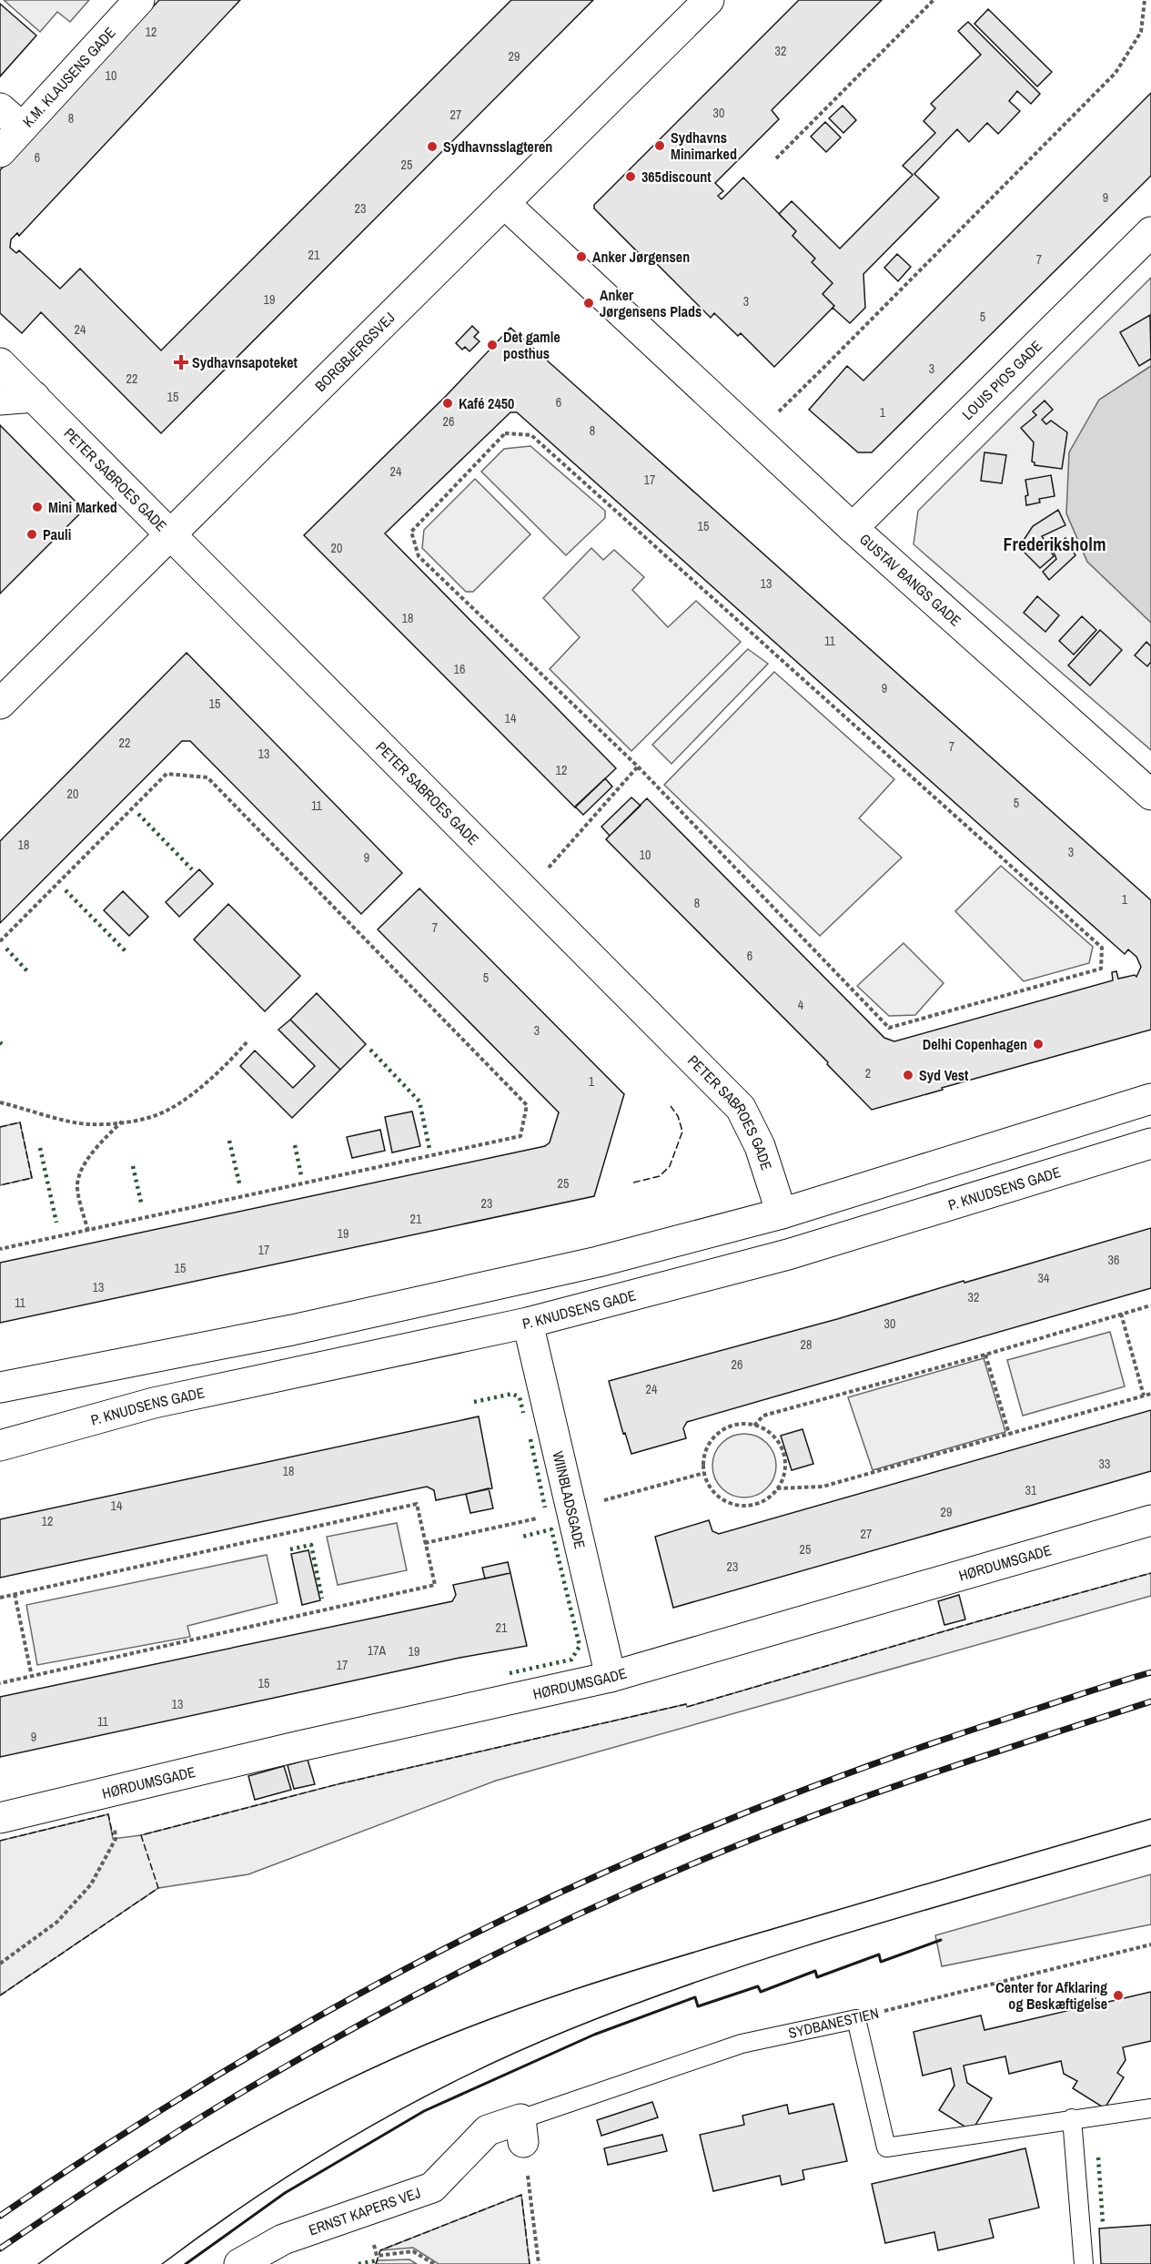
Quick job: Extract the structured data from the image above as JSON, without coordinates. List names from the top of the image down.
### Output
{
  "streets": {
    "street": [
      "K.M. KLAUSENS GADE",
      "BORGBJERGSVEJ",
      "LOUIS PIOS GADE",
      "PETER SABROES GADE",
      "GUSTAV BANGS GADE",
      "P. KNUDSENS GADE",
      "WIINBLADSGADE",
      "HØRDUMSGADE",
      "ERNST KAPERS VEJ"
    ],
    "lane": ["SYDBANESTIEN"]
  },
  "crossings": [
    ["BORGBJERGSVEJ", "PETER SABROES GADE"],
    ["BORGBJERGSVEJ", "GUSTAV BANGS GADE"],
    ["LOUIS PIOS GADE", "GUSTAV BANGS GADE"],
    ["P. KNUDSENS GADE", "WIINBLADSGADE"],
    ["WIINBLADSGADE", "HØRDUMSGADE"],
    ["SYDBANESTIEN", "ERNST KAPERS VEJ"]
  ],
  "districts": ["Frederiksholm"],
  "places": {
    "other": [
      "Sydhavns Minimarked",
      "Sydhavnsslagteren",
      "365discount",
      "Anker Jørgensen",
      "Anker Jørgensens Plads",
      "Det gamle posthus",
      "Kafé 2450",
      "Mini Marked",
      "Pauli",
      "Delhi Copenhagen",
      "Syd Vest",
      "Center for Afklaring og Beskæftigelse"
    ],
    "health": ["Sydhavnsapoteket"]
  },
  "house_numbers": [
    "12",
    "32",
    "29",
    "10",
    "30",
    "27",
    "8",
    "6",
    "25",
    "9",
    "23",
    "21",
    "7",
    "19",
    "3",
    "5",
    "24",
    "3",
    "22",
    "15",
    "6",
    "1",
    "26",
    "8",
    "24",
    "17",
    "15",
    "20",
    "13",
    "18",
    "11",
    "16",
    "9",
    "15",
    "14",
    "22",
    "7",
    "13",
    "12",
    "20",
    "5",
    "11",
    "18",
    "3",
    "10",
    "9",
    "1",
    "8",
    "7",
    "6",
    "5",
    "4",
    "3",
    "2",
    "1",
    "25",
    "23",
    "21",
    "19",
    "17",
    "36",
    "15",
    "34",
    "13",
    "32",
    "11",
    "30",
    "28",
    "26",
    "24",
    "33",
    "18",
    "31",
    "14",
    "29",
    "12",
    "27",
    "25",
    "23",
    "21",
    "17A",
    "19",
    "17",
    "15",
    "13",
    "11",
    "9"
  ]
}
